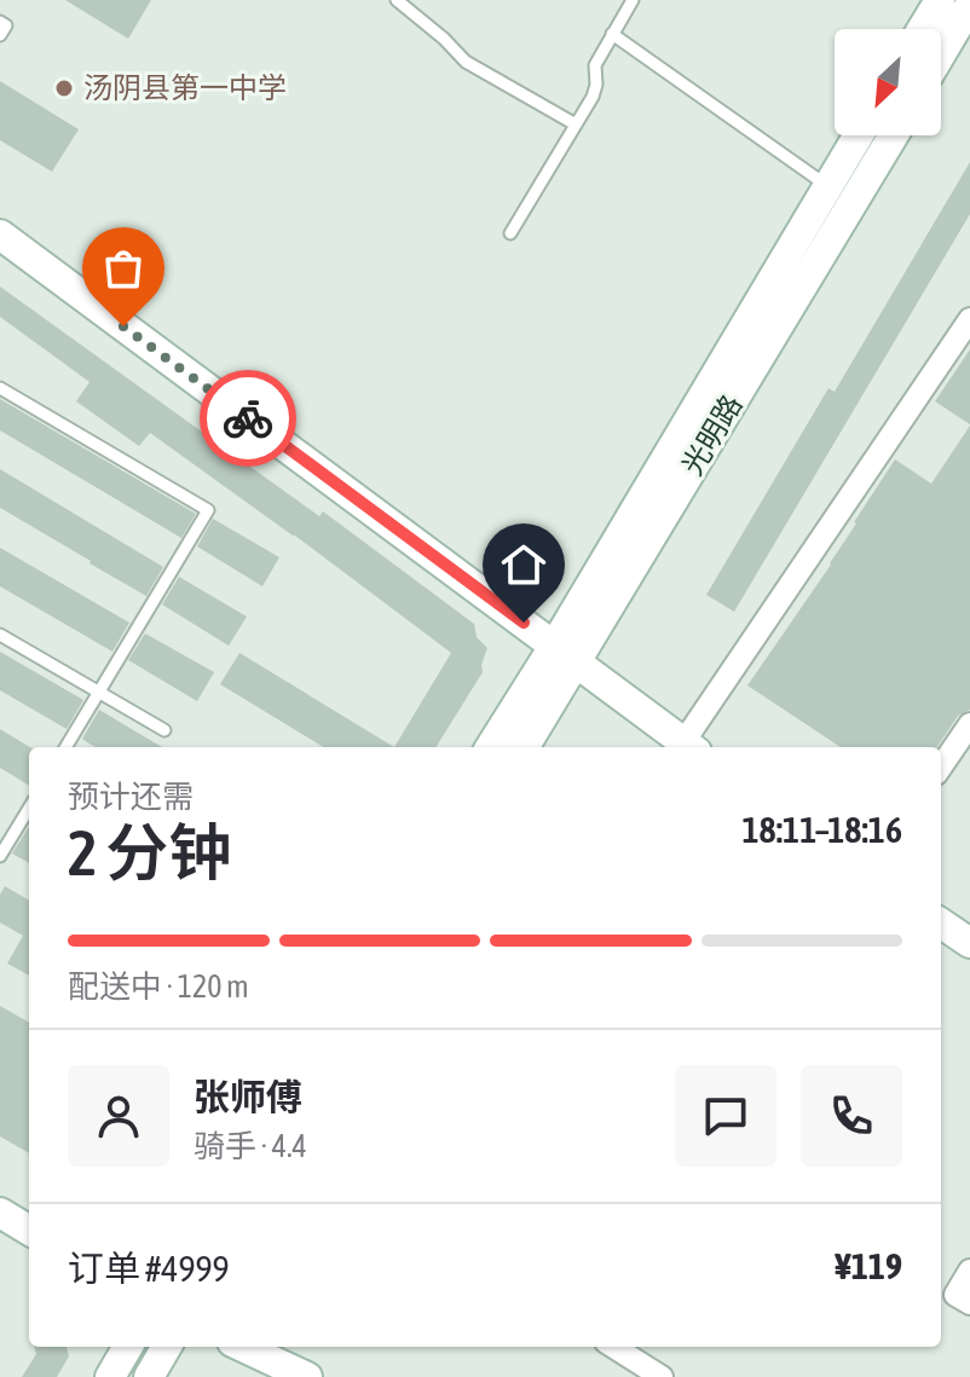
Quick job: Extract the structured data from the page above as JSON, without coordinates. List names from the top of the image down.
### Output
{
  "streets": {
    "main road": ["光明路"]
  },
  "places": ["汤阴县第一中学"],
  "north": "bottom left",
  "page": {
    "heading": ["2 分钟", "预计还需", "18:11–18:16"],
    "panel": [
      "张师傅",
      "骑手 · 4.4",
      "订单 #4999",
      "¥119"
    ],
    "bar": "配送中 · 120 m"
  }
}
